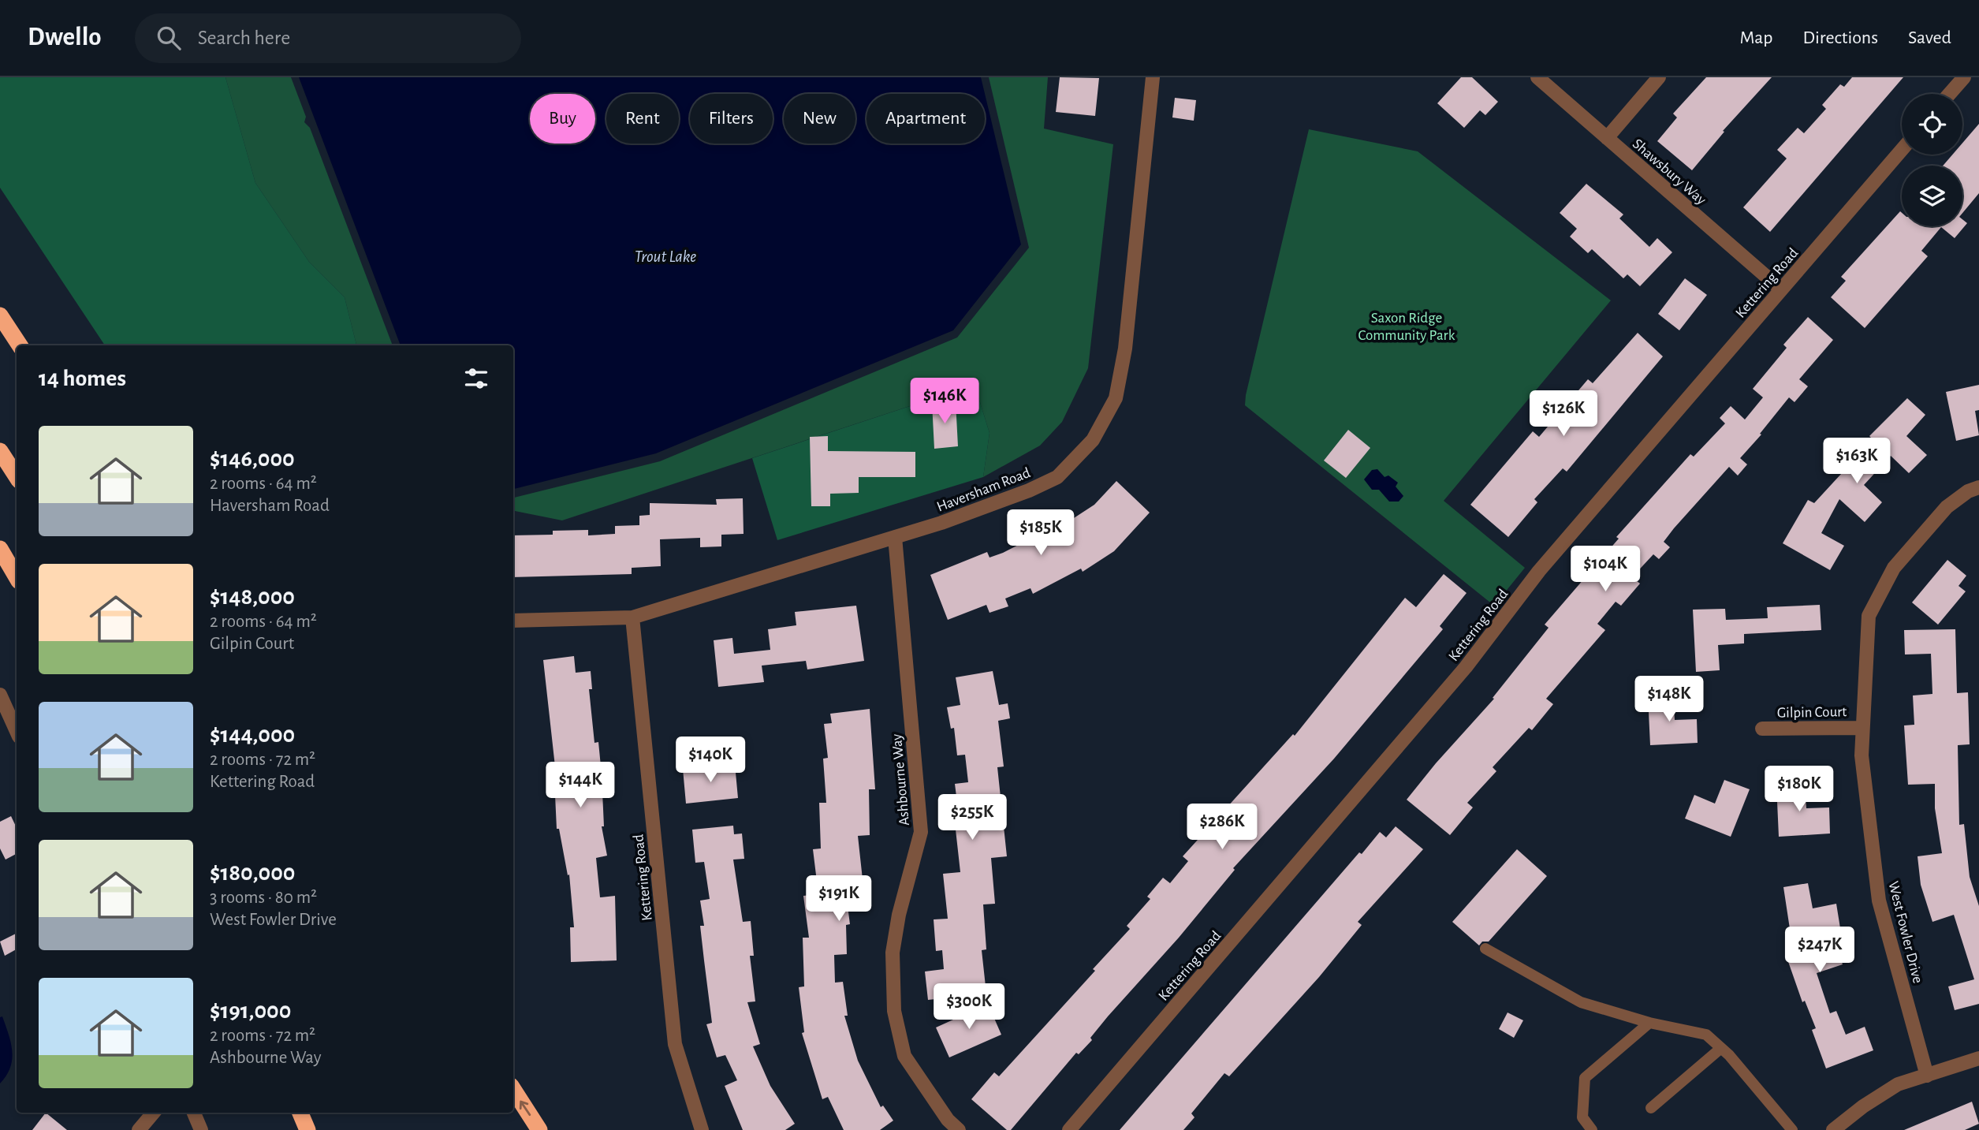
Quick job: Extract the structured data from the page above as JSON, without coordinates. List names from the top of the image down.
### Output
{
  "streets": {
    "street": [
      "Shawsbury Way",
      "Kettering Road",
      "Haversham Road",
      "Gilpin Court",
      "Ashbourne Way",
      "West Fowler Drive"
    ]
  },
  "crossings": [
    ["Shawsbury Way", "Kettering Road"],
    ["Kettering Road", "Haversham Road"],
    ["Haversham Road", "Ashbourne Way"],
    ["Gilpin Court", "West Fowler Drive"]
  ],
  "water": ["Trout Lake"],
  "parks": ["Saxon Ridge Community Park"],
  "page": {
    "header": "Dwello",
    "search": "Search here",
    "nav": ["Map", "Directions", "Saved"],
    "chip": [
      "Buy",
      "Rent",
      "Filters",
      "New",
      "Apartment"
    ],
    "heading": "14 homes",
    "price": [
      "$146K",
      "$126K",
      "$163K",
      "$185K",
      "$104K",
      "$148K",
      "$140K",
      "$144K",
      "$180K",
      "$255K",
      "$286K",
      "$191K",
      "$247K",
      "$300K"
    ],
    "list": [
      {
        "name": "$146,000",
        "note": "2 rooms · 64 m² · Haversham Road"
      },
      {
        "name": "$148,000",
        "note": "2 rooms · 64 m² · Gilpin Court"
      },
      {
        "name": "$144,000",
        "note": "2 rooms · 72 m² · Kettering Road"
      },
      {
        "name": "$180,000",
        "note": "3 rooms · 80 m² · West Fowler Drive"
      },
      {
        "name": "$191,000",
        "note": "2 rooms · 72 m² · Ashbourne Way"
      }
    ]
  }
}
